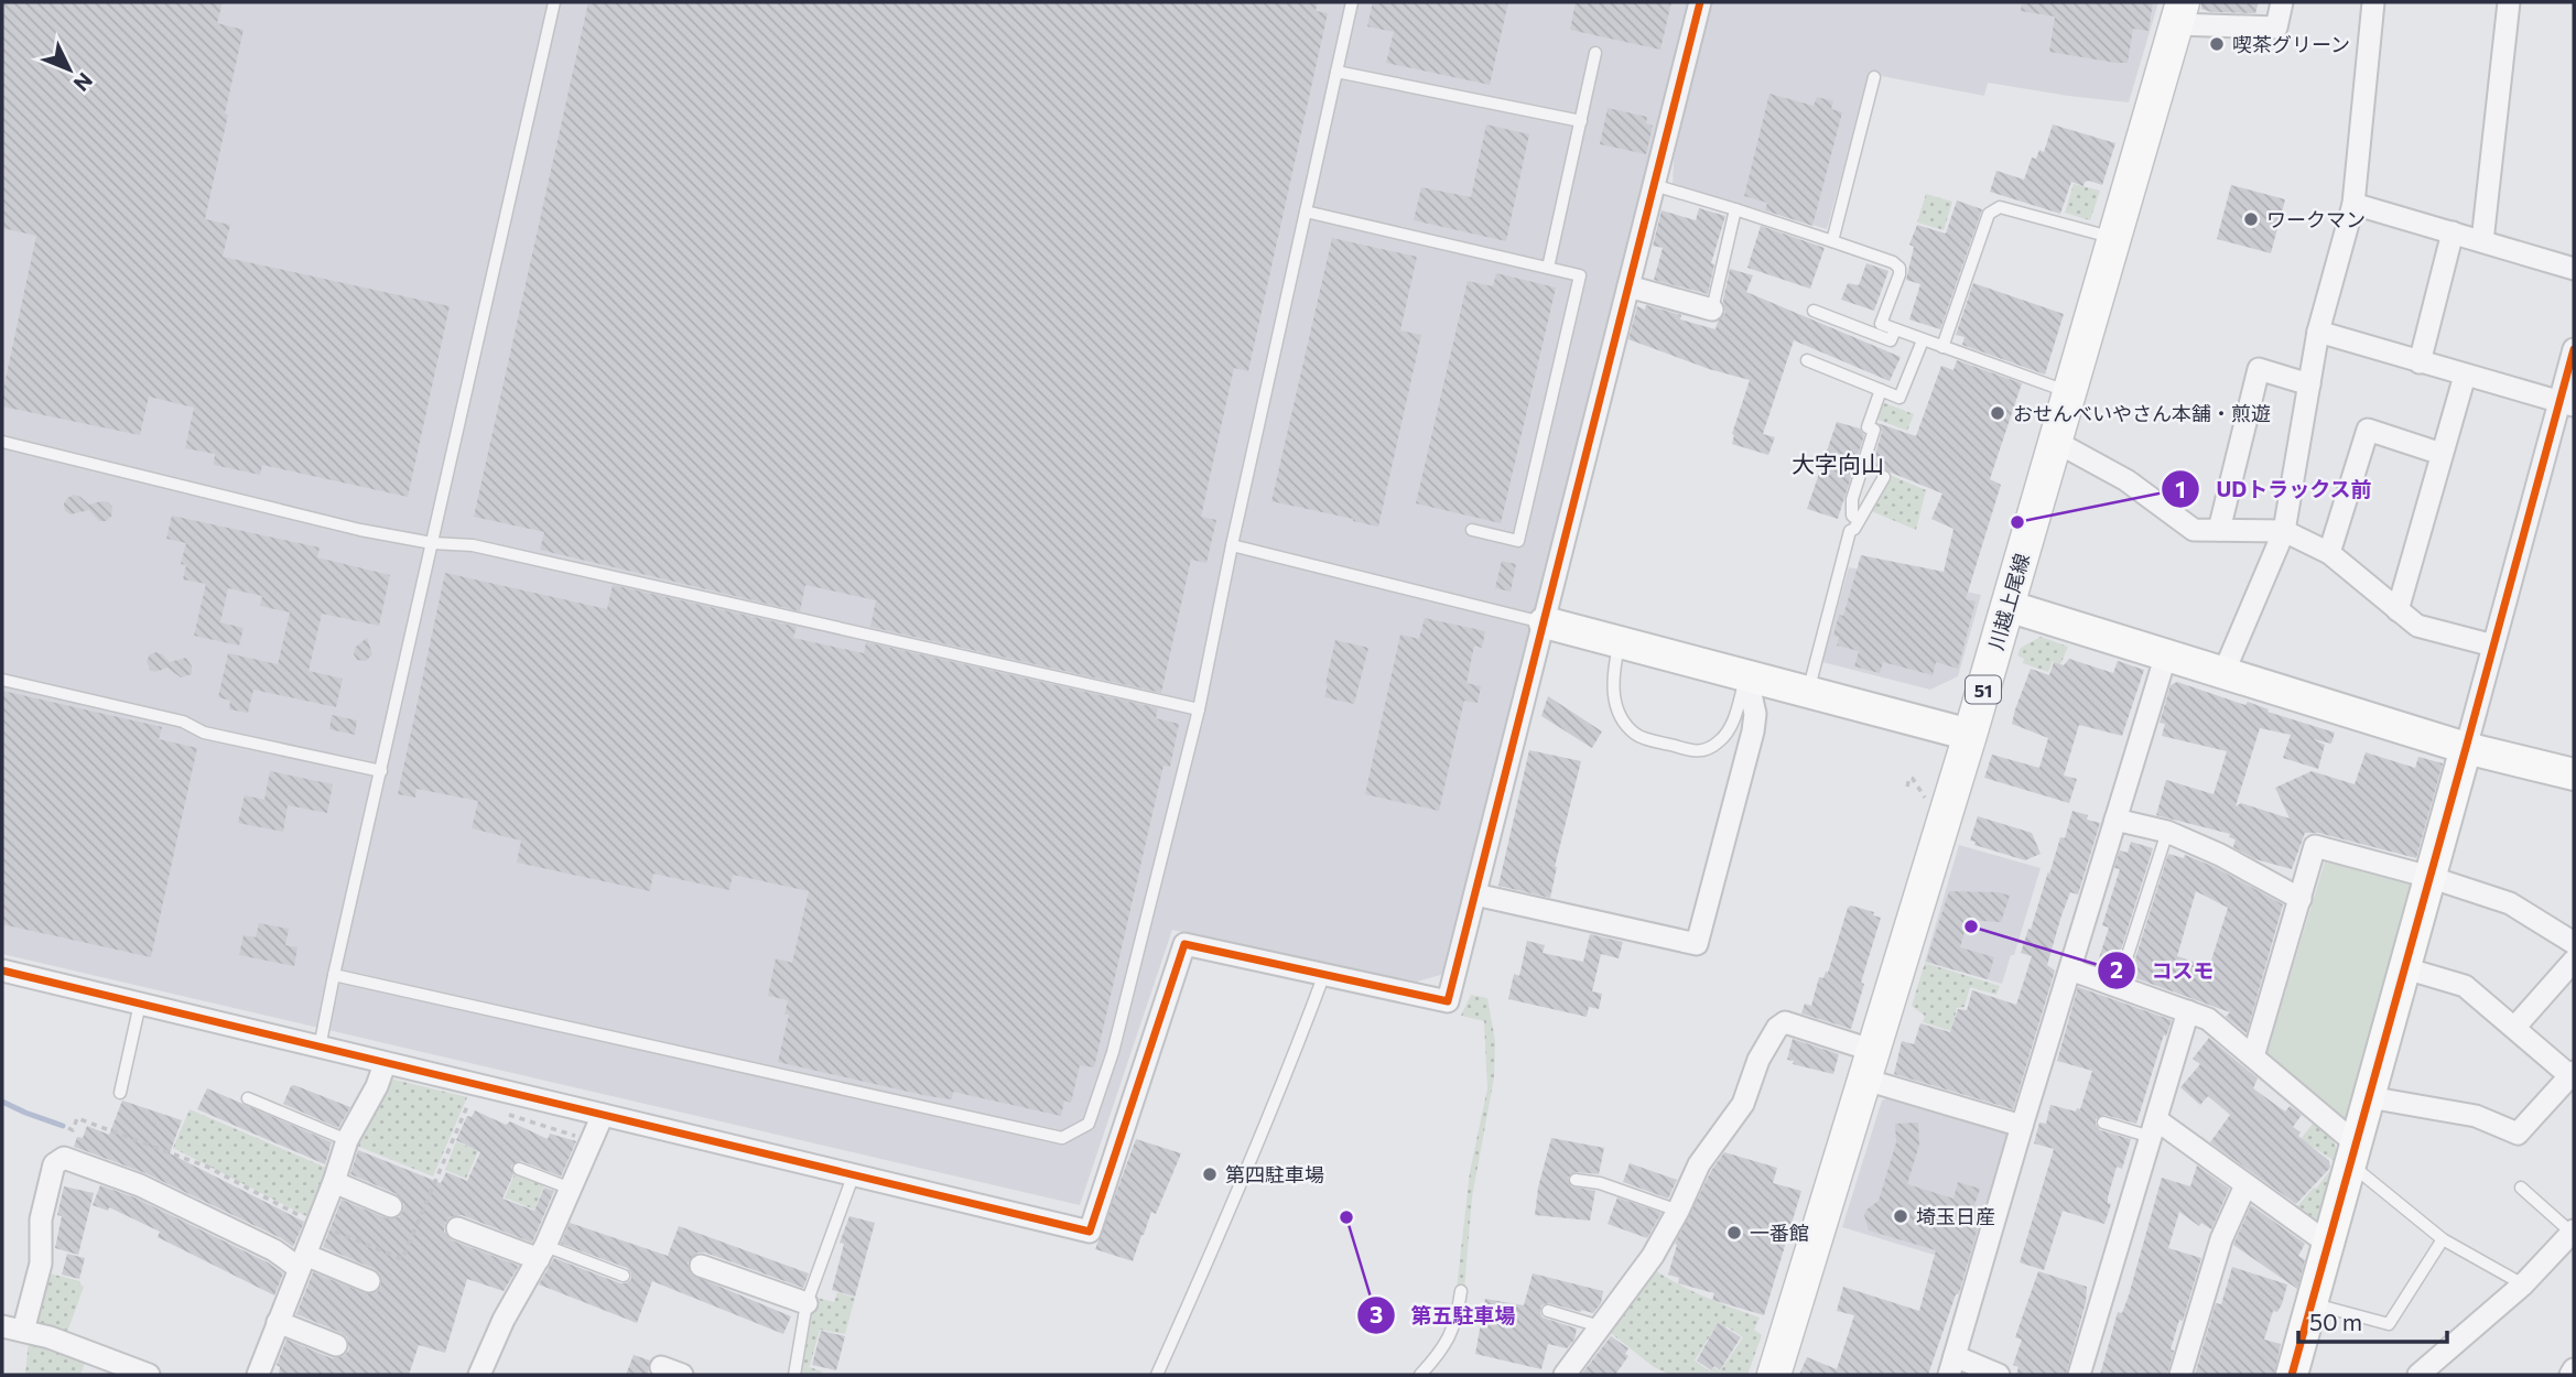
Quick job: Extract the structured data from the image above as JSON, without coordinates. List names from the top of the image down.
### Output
{
  "streets": {
    "main road": ["川越上尾線", "51"]
  },
  "districts": ["大字向山"],
  "places": [
    "喫茶グリーン",
    "ワークマン",
    "おせんべいやさん本舗・煎遊",
    "UDトラックス前",
    "コスモ",
    "第四駐車場",
    "埼玉日産",
    "第五駐車場",
    "一番館"
  ],
  "scale_bar": "50 m",
  "north": "bottom right"
}
